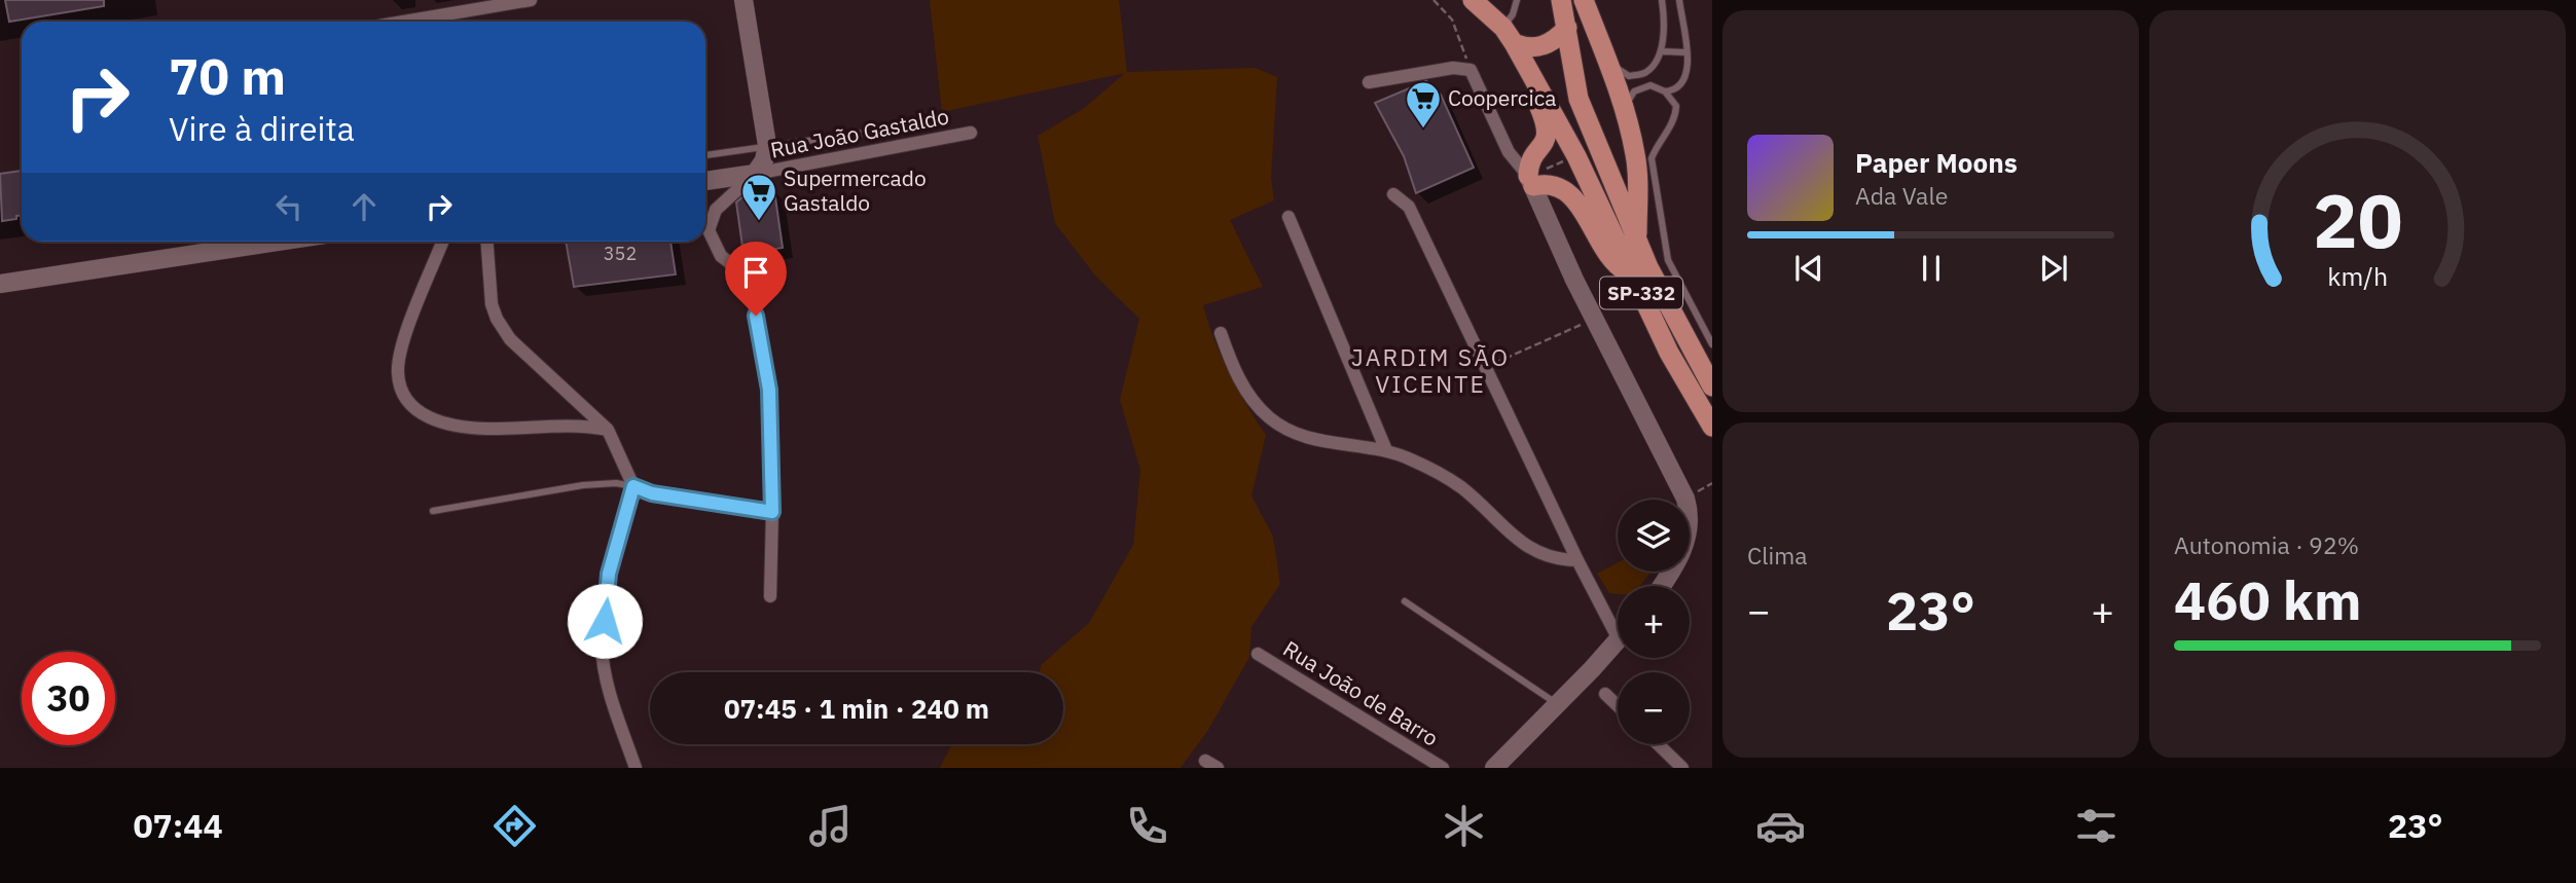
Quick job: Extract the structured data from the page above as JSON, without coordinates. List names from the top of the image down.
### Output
{
  "streets": {
    "main road": ["SP-332"],
    "street": ["Rua João Gastaldo", "Rua João de Barro"]
  },
  "districts": ["JARDIM SÃO VICENTE"],
  "places": {
    "supermarket": ["Coopercica", "Supermercado Gastaldo"]
  },
  "house_numbers": ["352"],
  "page": {
    "turn": ["70 m", "Vire à direita"],
    "song": ["Paper Moons", "Ada Vale"],
    "tile": [
      "Clima",
      ["Autonomia · 92%", "460 km"]
    ],
    "map_buttons": ["+", "−"],
    "heat": ["−", "23°", "+"],
    "limit": "30",
    "trip": "07:45 · 1 min · 240 m",
    "tabs": ["07:44", "23°"],
    "gauge": ["20", "km/h"]
  }
}
